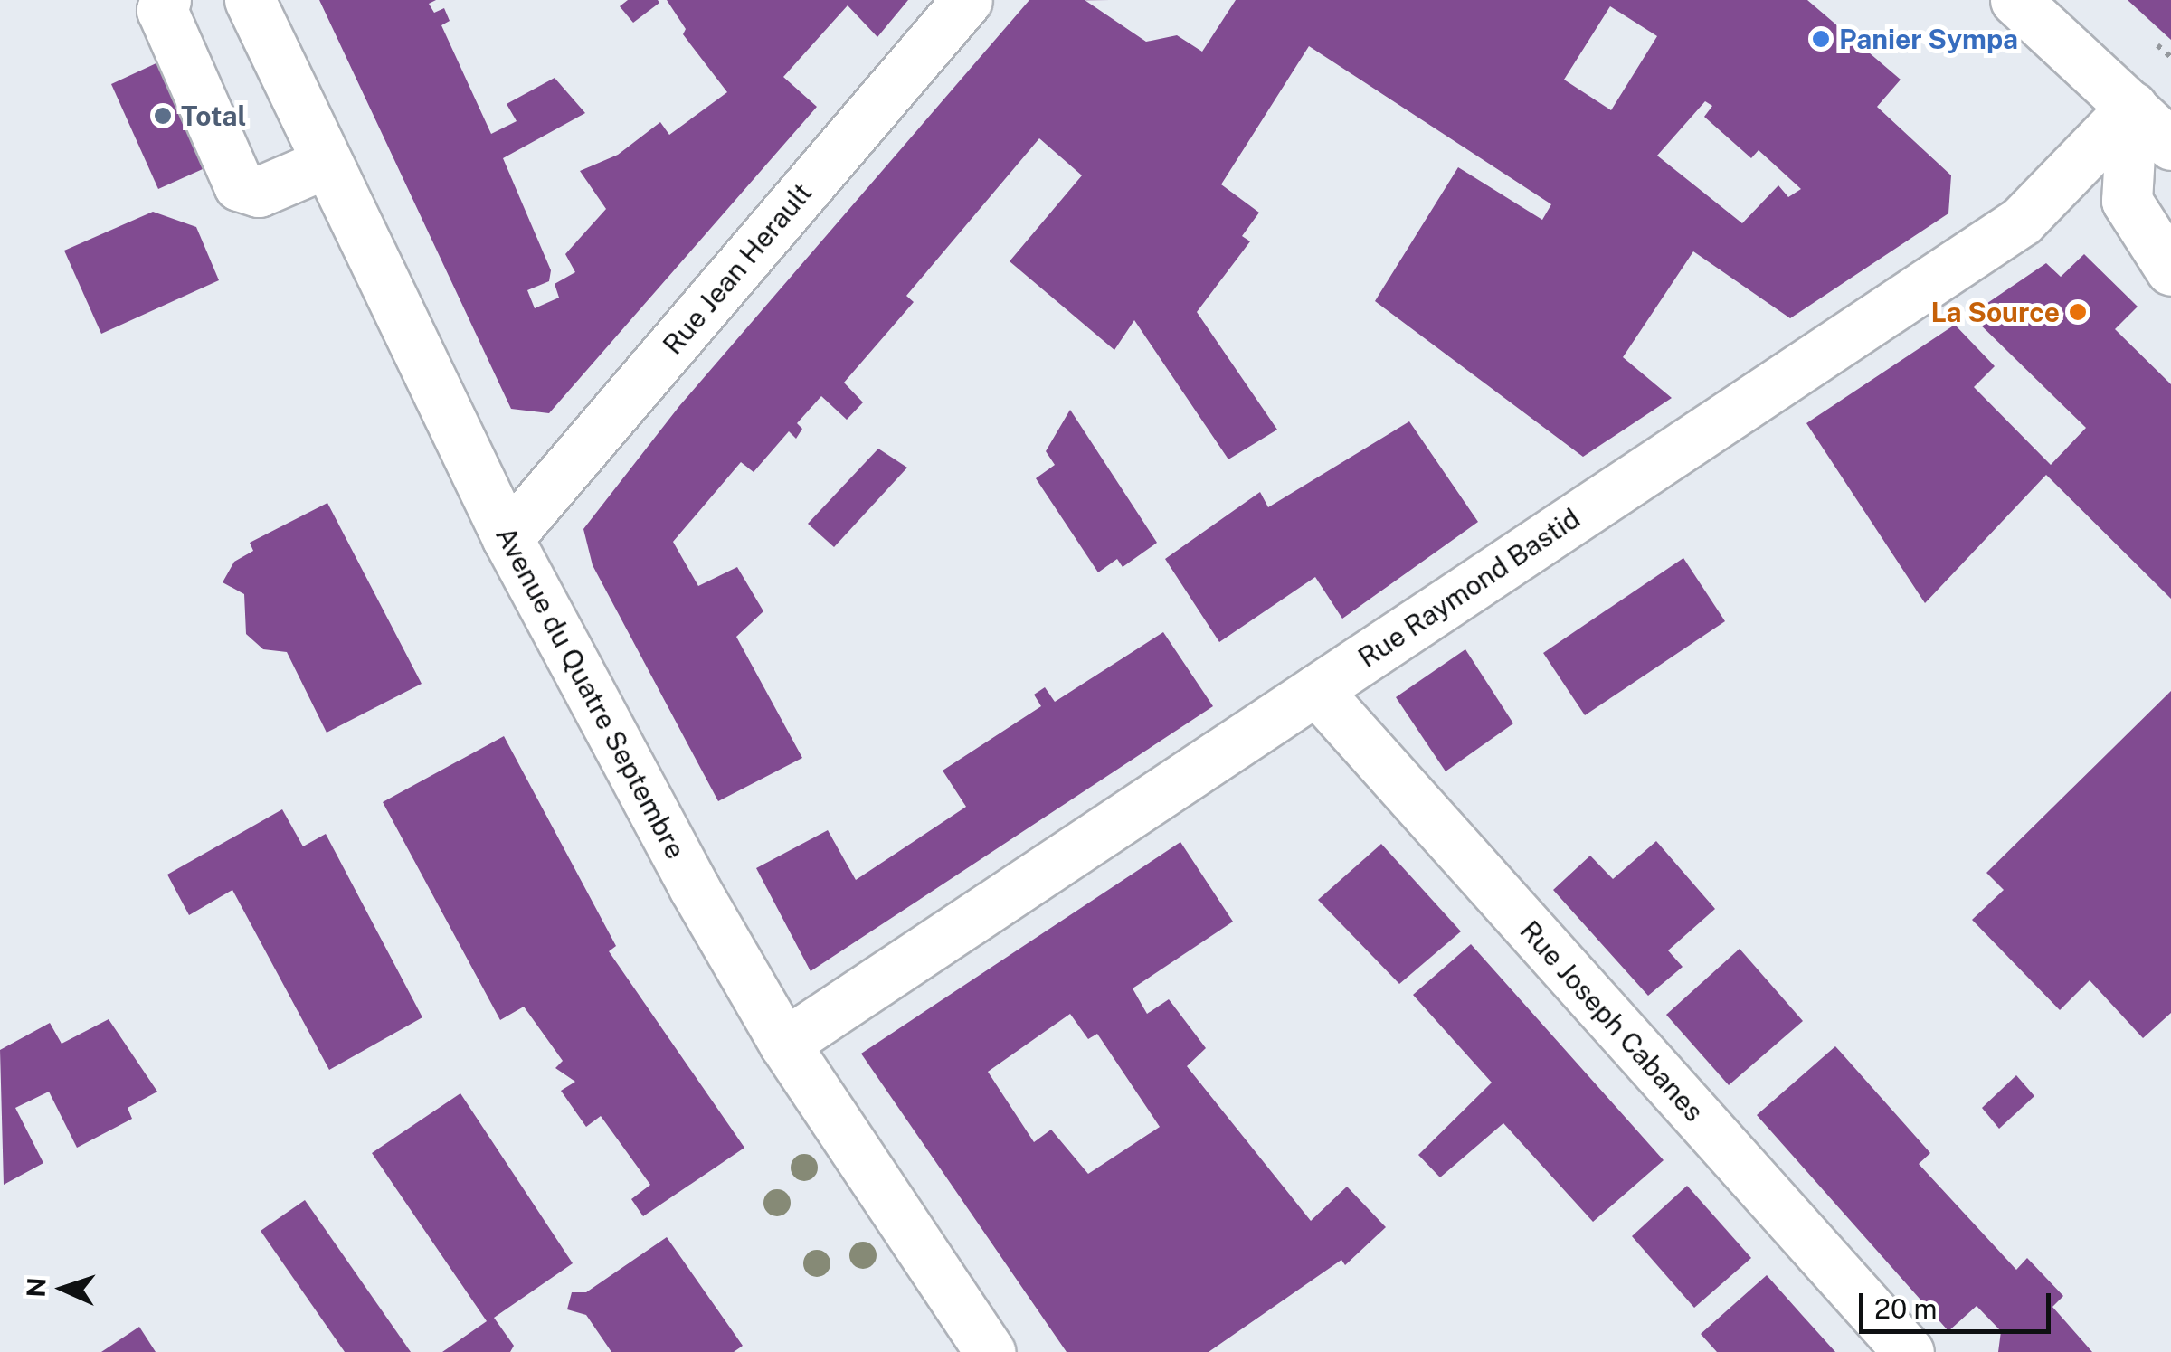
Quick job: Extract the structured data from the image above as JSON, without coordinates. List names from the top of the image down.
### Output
{
  "streets": {
    "street": [
      "Rue Jean Herault",
      "Rue Raymond Bastid",
      "Avenue du Quatre Septembre",
      "Rue Joseph Cabanes"
    ]
  },
  "crossings": [
    ["Rue Jean Herault", "Avenue du Quatre Septembre"],
    ["Rue Raymond Bastid", "Avenue du Quatre Septembre"],
    ["Rue Raymond Bastid", "Rue Joseph Cabanes"]
  ],
  "places": ["Panier Sympa", "Total", "La Source"],
  "scale_bar": "20 m",
  "north": "left"
}
